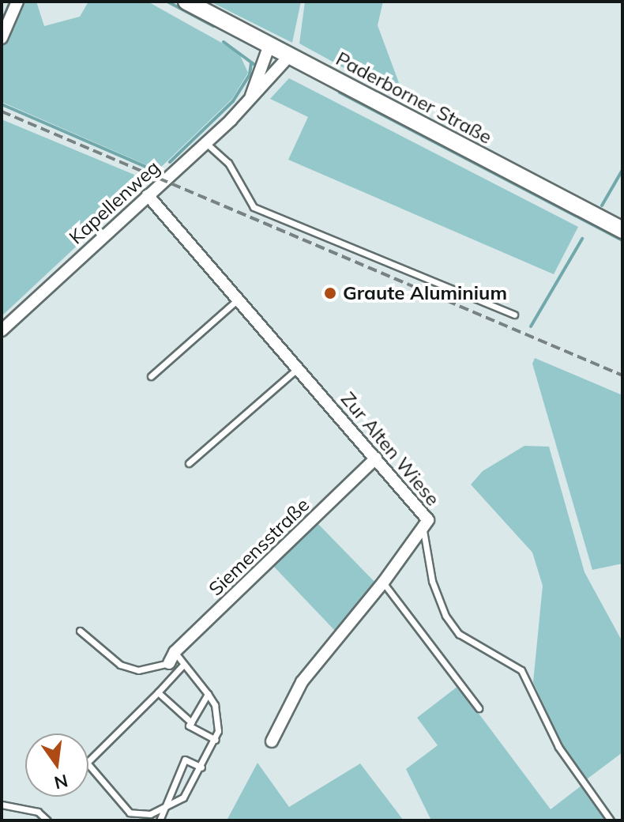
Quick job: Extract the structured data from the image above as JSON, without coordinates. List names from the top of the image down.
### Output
{
  "streets": {
    "main road": ["Paderborner Straße"],
    "street": ["Kapellenweg", "Zur Alten Wiese", "Siemensstraße"]
  },
  "crossings": [
    ["Paderborner Straße", "Kapellenweg"],
    ["Kapellenweg", "Zur Alten Wiese"],
    ["Zur Alten Wiese", "Siemensstraße"]
  ],
  "places": ["Graute Aluminium"],
  "north": "bottom"
}
